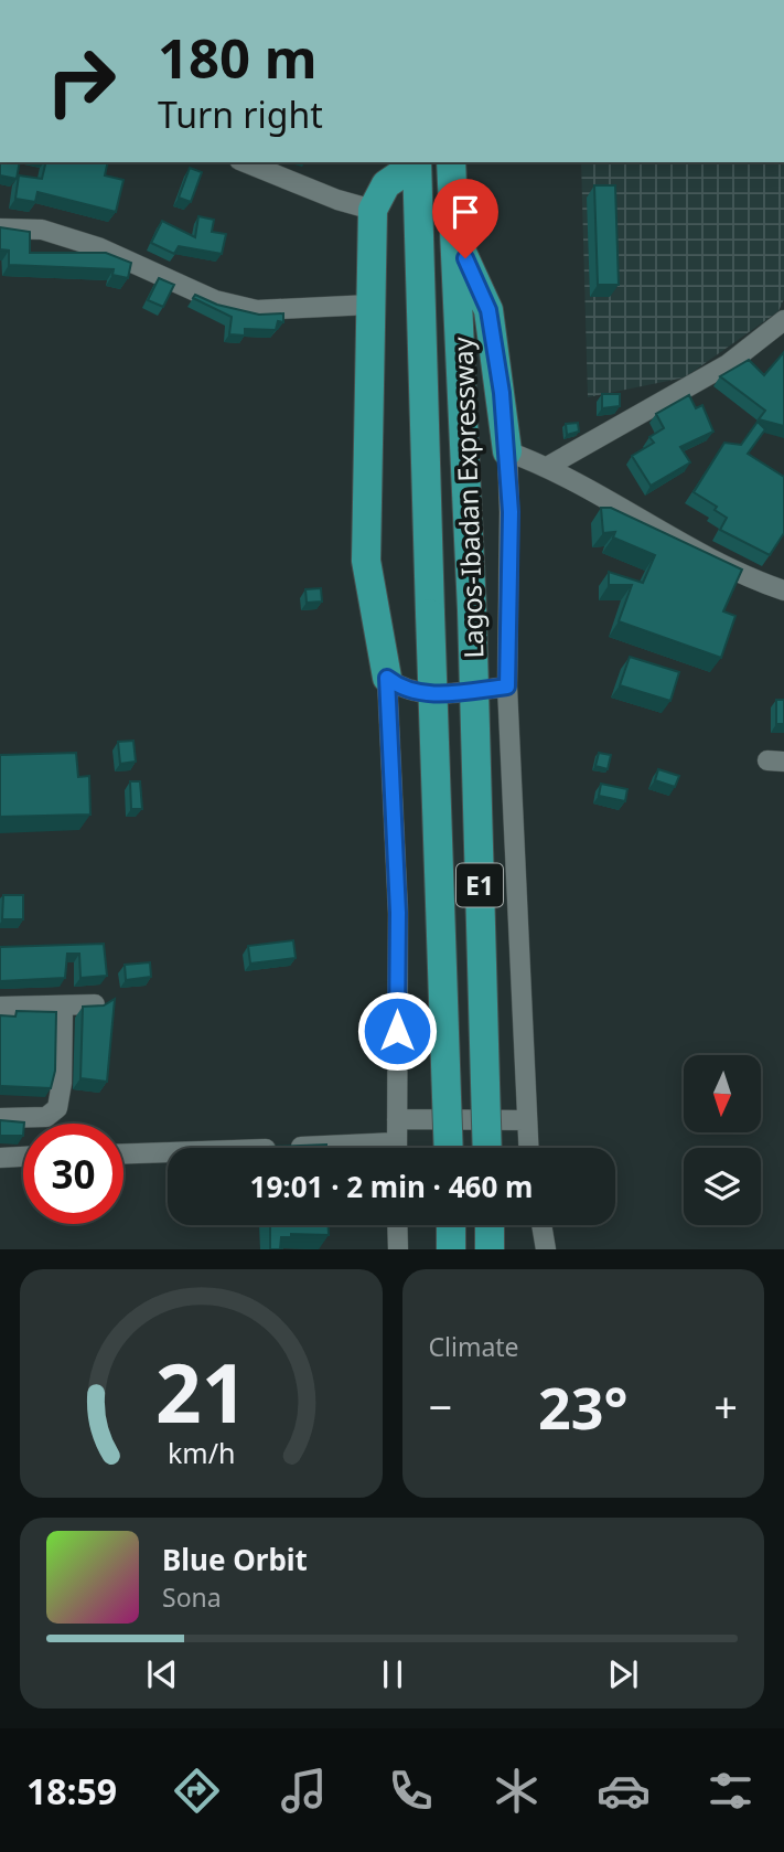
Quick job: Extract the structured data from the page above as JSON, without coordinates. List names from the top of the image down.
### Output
{
  "streets": {
    "highway": ["Lagos-Ibadan Expressway", "E1"]
  },
  "north": "bottom",
  "page": {
    "turn": ["180 m", "Turn right"],
    "limit": "30",
    "trip": "19:01 · 2 min · 460 m",
    "tile": "Climate",
    "heat": ["−", "23°", "+"],
    "song": ["Blue Orbit", "Sona"],
    "tabs": "18:59",
    "gauge": ["21", "km/h"]
  }
}
